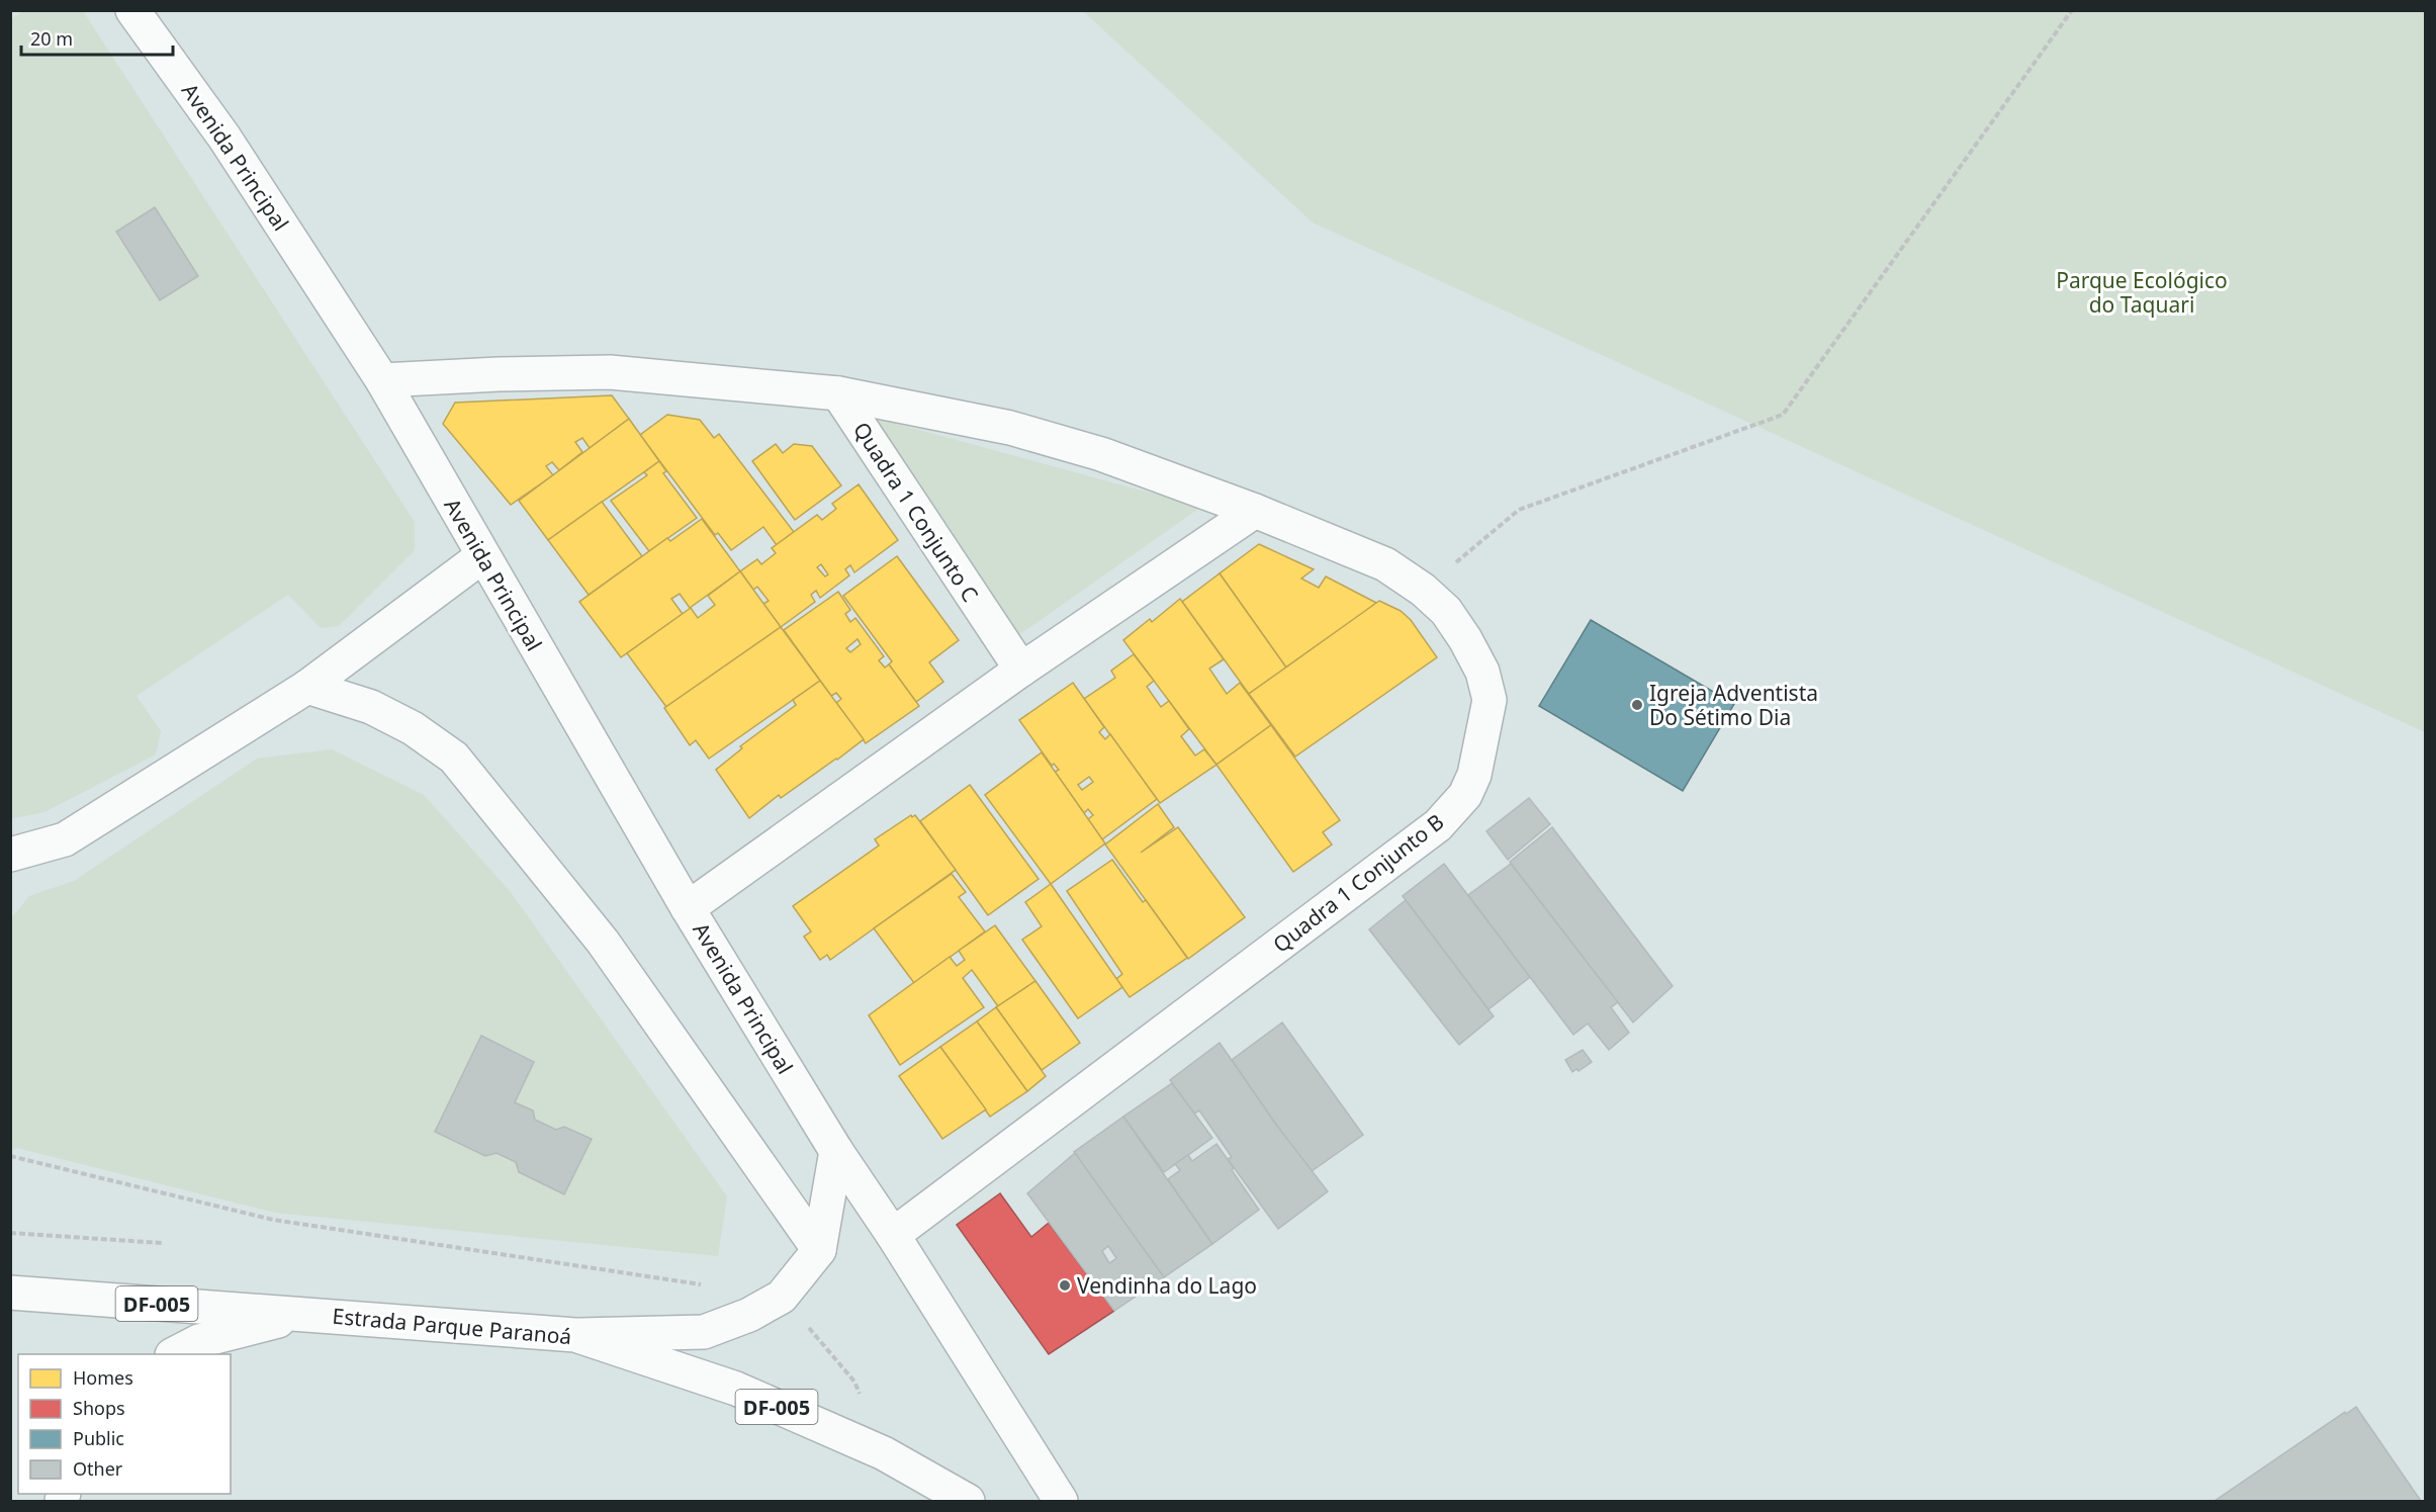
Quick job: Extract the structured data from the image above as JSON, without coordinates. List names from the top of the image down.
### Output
{
  "streets": {
    "street": [
      "Avenida Principal",
      "Quadra 1 Conjunto C",
      "Quadra 1 Conjunto B",
      "DF-005",
      "Estrada Parque Paranoá"
    ]
  },
  "crossings": [
    ["Avenida Principal", "Quadra 1 Conjunto B"],
    ["Quadra 1 Conjunto C", "Quadra 1 Conjunto B"]
  ],
  "parks": ["Parque Ecológico do Taquari"],
  "places": ["Igreja Adventista Do Sétimo Dia", "Vendinha do Lago"],
  "legend": [
    "Homes",
    "Shops",
    "Public",
    "Other"
  ],
  "scale_bar": "20 m"
}
